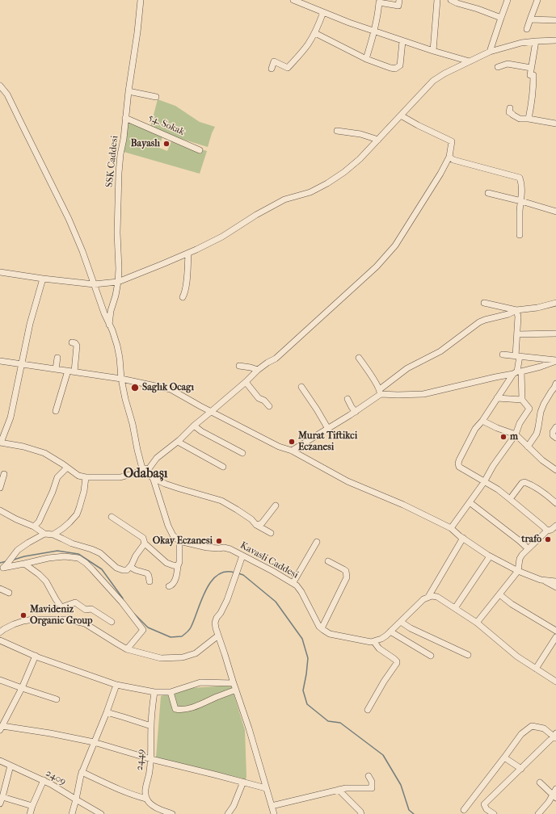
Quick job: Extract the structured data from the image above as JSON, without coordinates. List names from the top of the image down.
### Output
{
  "streets": {
    "street": [
      "54. Sokak",
      "SSK Caddesi",
      "Kavasli Caddesi",
      "2449",
      "2409"
    ]
  },
  "crossings": [
    ["54. Sokak", "SSK Caddesi"]
  ],
  "districts": ["Odabaşı"],
  "places": [
    "Bayaslı",
    "Saglık Ocagı",
    "m",
    "Murat Tiftikci Eczanesi",
    "trafo",
    "Okay Eczanesi",
    "Mavideniz Organic Group"
  ]
}
